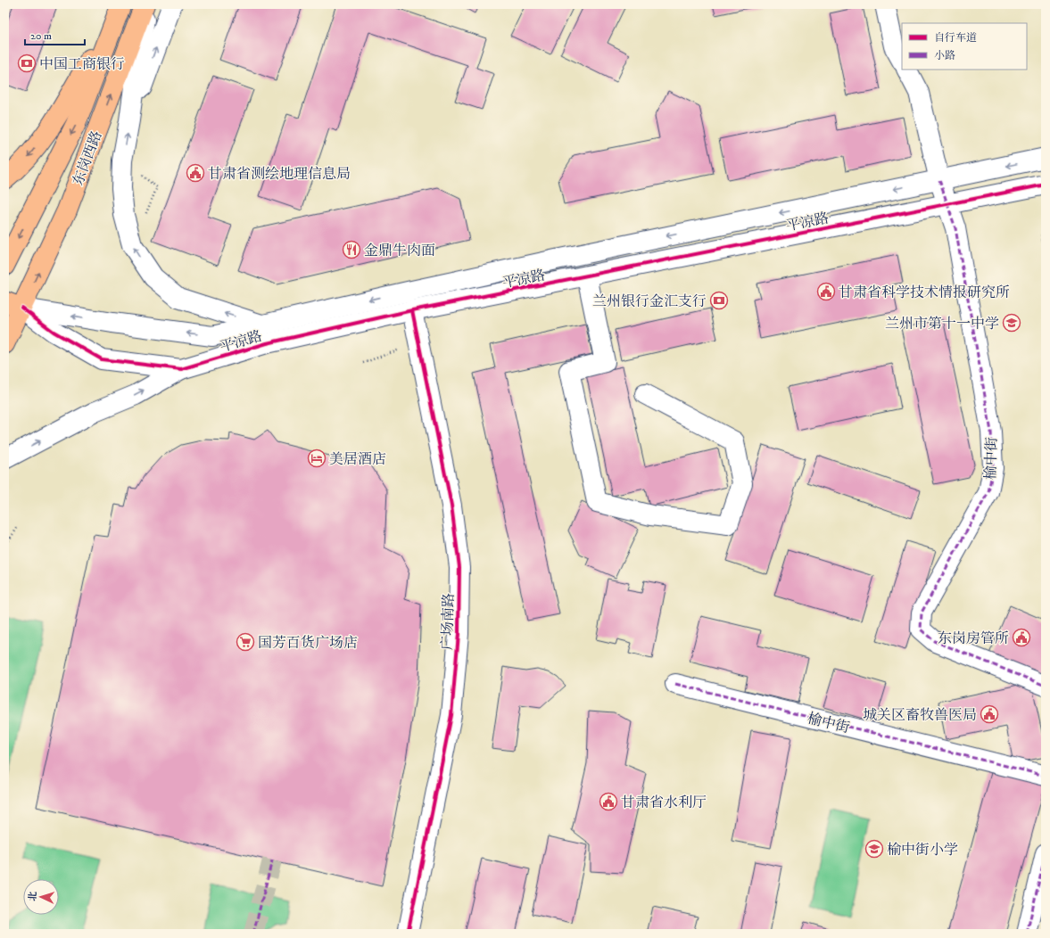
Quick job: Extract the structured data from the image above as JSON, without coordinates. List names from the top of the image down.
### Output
{
  "streets": {
    "main road": ["东岗西路"],
    "street": ["平凉路", "榆中街", "广场南路"]
  },
  "crossings": [
    ["东岗西路", "平凉路"],
    ["平凉路", "榆中街"],
    ["平凉路", "广场南路"]
  ],
  "places": {
    "bank": ["中国工商银行", "兰州银行金汇支行"],
    "public building": [
      "甘肃省测绘地理信息局",
      "甘肃省科学技术情报研究所",
      "东岗房管所",
      "城关区畜牧兽医局",
      "甘肃省水利厅"
    ],
    "restaurant": ["金鼎牛肉面"],
    "school or university": ["兰州市第十一中学", "榆中街小学"],
    "hotel": ["美居酒店"],
    "supermarket": ["国芳百货广场店"]
  },
  "legend": ["自行车道", "小路"],
  "scale_bar": "20 m",
  "north": "left"
}
